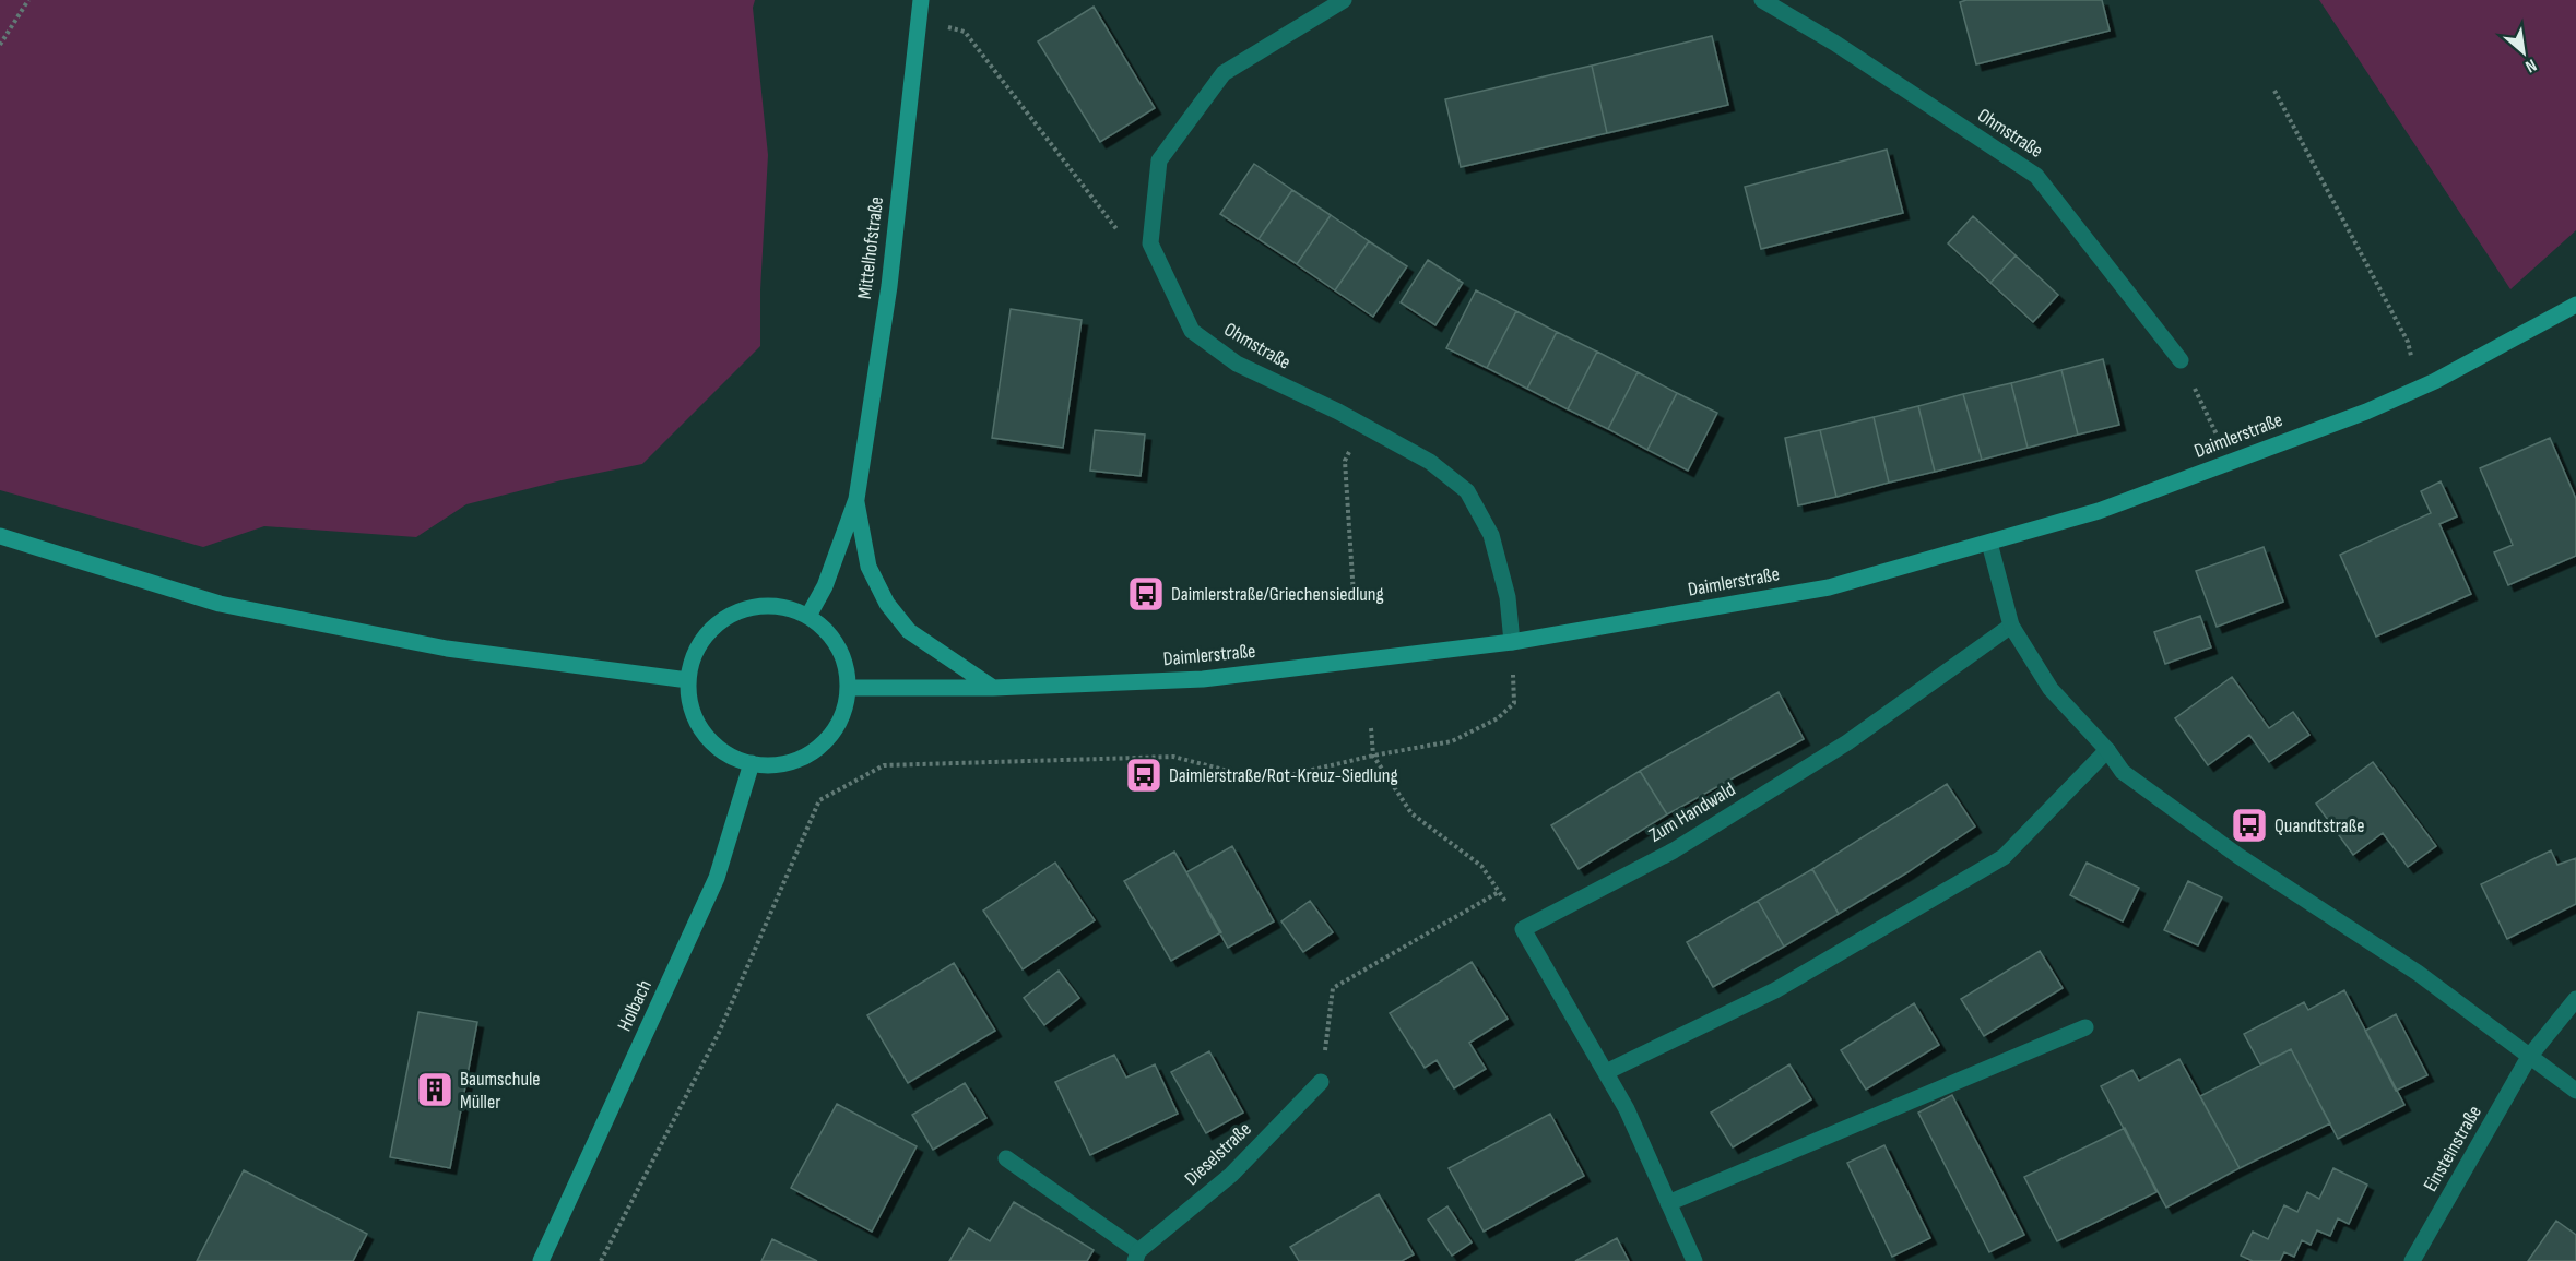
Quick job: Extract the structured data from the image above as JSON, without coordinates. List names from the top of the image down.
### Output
{
  "streets": {
    "main road": ["Mittelhofstraße", "Daimlerstraße", "Holbach"],
    "street": [
      "Ohmstraße",
      "Zum Handwald",
      "Einsteinstraße",
      "Dieselstraße"
    ]
  },
  "crossings": [
    ["Ohmstraße", "Daimlerstraße"],
    ["Mittelhofstraße", "Daimlerstraße"],
    ["Mittelhofstraße", "Holbach"],
    ["Daimlerstraße", "Holbach"]
  ],
  "places": {
    "bus stop": ["Daimlerstraße/Griechensiedlung", "Daimlerstraße/Rot-Kreuz-Siedlung", "Quandtstraße"],
    "building": ["Baumschule Müller"]
  },
  "north": "bottom right"
}
